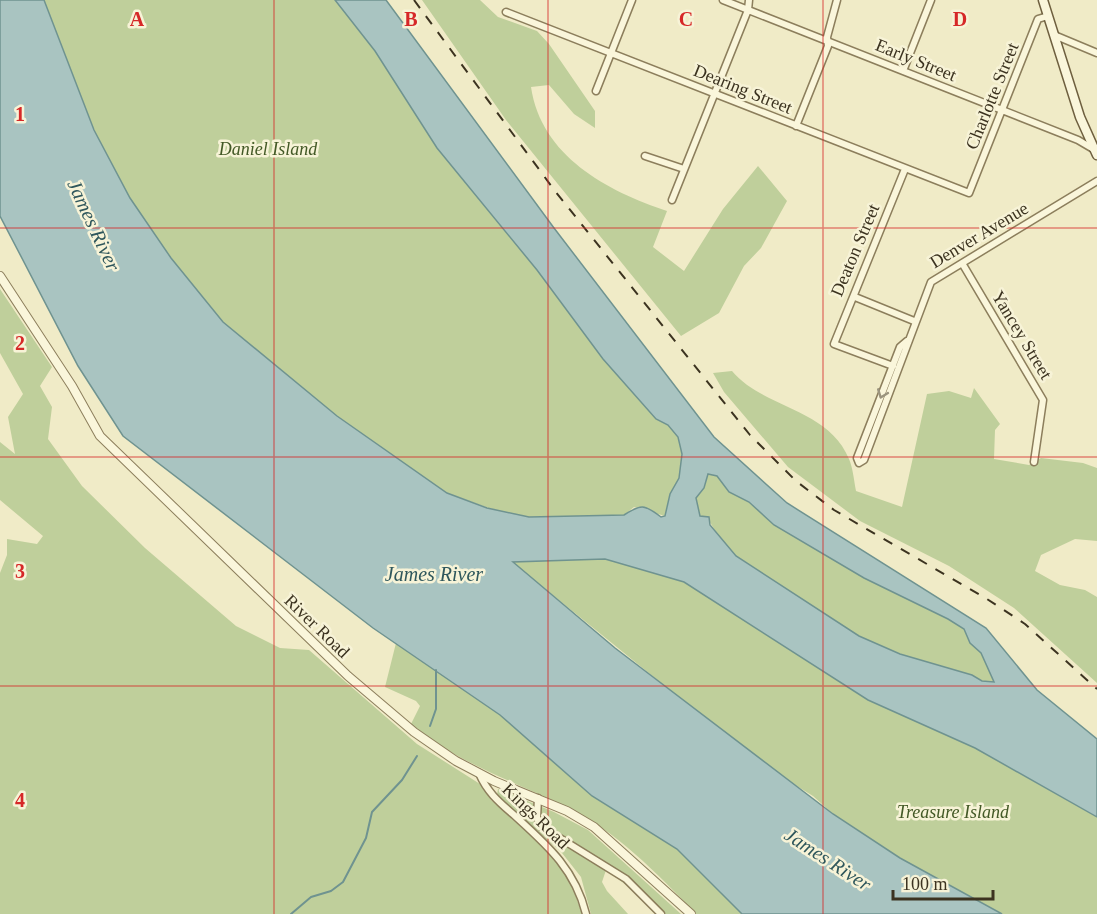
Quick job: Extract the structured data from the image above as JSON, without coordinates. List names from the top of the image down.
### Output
{
  "streets": {
    "street": [
      "Early Street",
      "Dearing Street",
      "Charlotte Street",
      "Denver Avenue",
      "Deaton Street",
      "Yancey Street",
      "River Road",
      "Kings Road"
    ]
  },
  "crossings": [
    ["Early Street", "Charlotte Street"],
    ["Dearing Street", "Charlotte Street"],
    ["Dearing Street", "Deaton Street"],
    ["Denver Avenue", "Deaton Street"],
    ["Denver Avenue", "Yancey Street"],
    ["River Road", "Kings Road"]
  ],
  "water": ["James River"],
  "parks": ["Daniel Island", "Treasure Island"],
  "scale_bar": "100 m",
  "grid": {
    "columns": [
      "A",
      "B",
      "C",
      "D"
    ],
    "rows": [
      "1",
      "2",
      "3",
      "4"
    ]
  }
}
